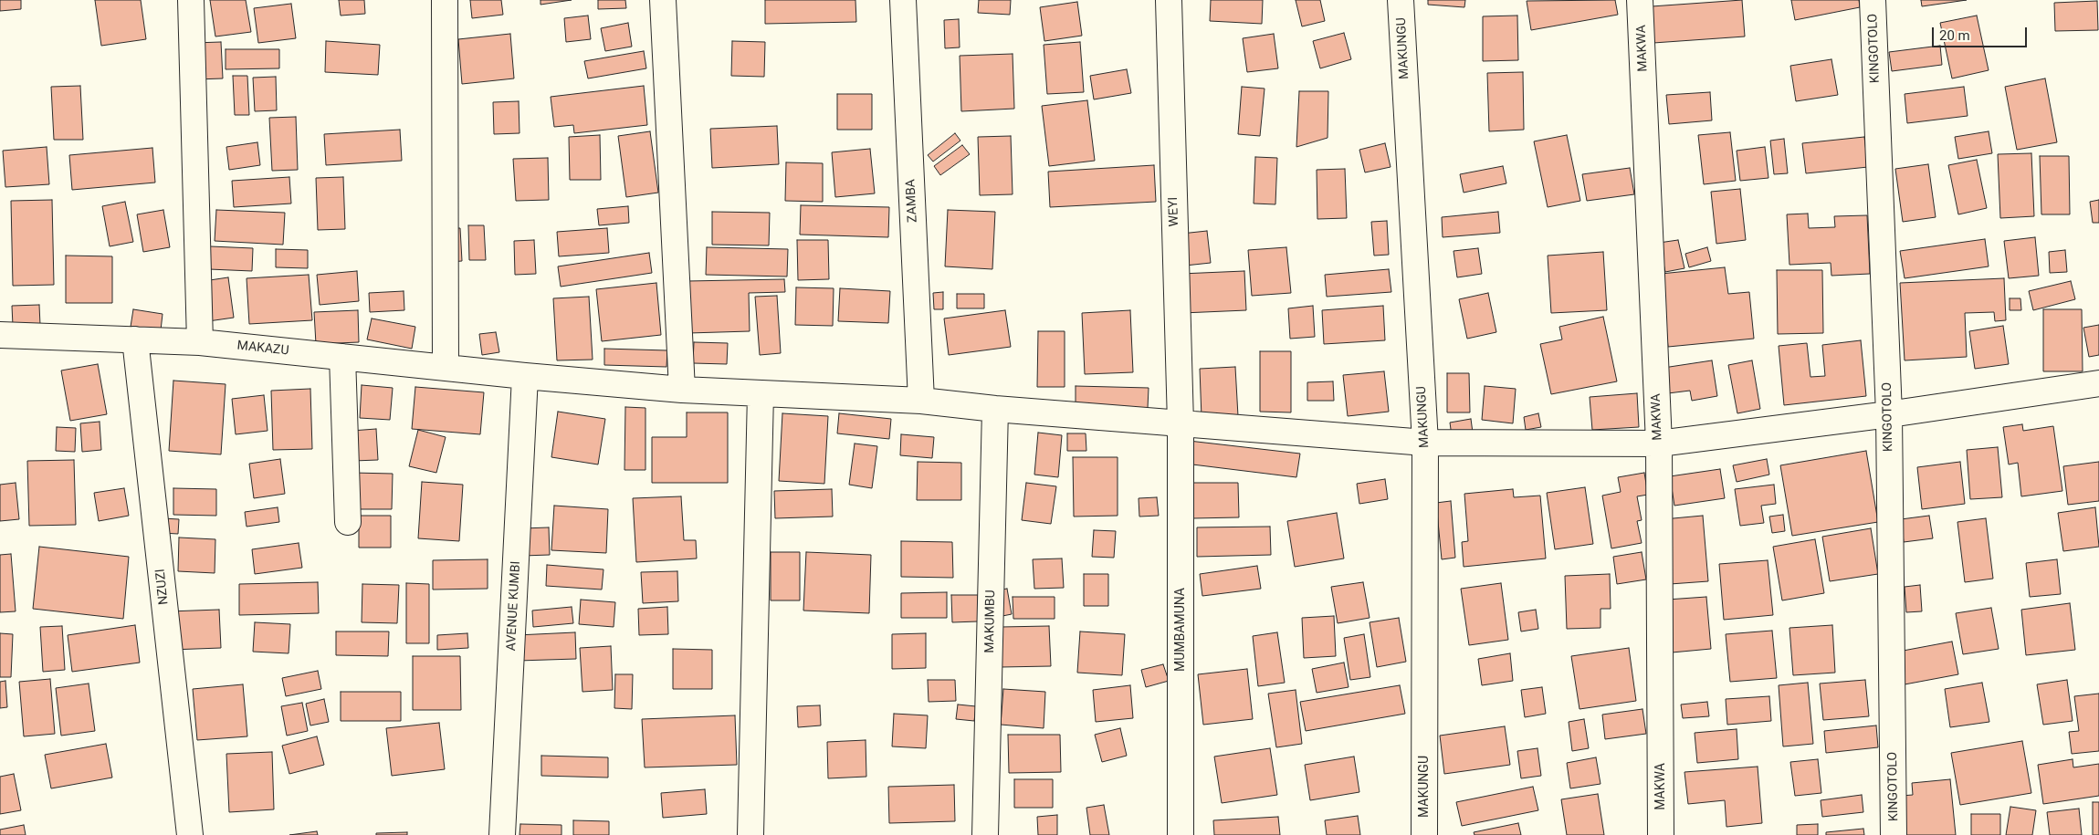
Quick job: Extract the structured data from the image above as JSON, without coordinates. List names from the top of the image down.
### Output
{
  "streets": {
    "street": [
      "MAKUNGU",
      "MAKWA",
      "KINGOTOLO",
      "ZAMBA",
      "WEYI",
      "MAKAZU",
      "NZUZI",
      "AVENUE KUMBI",
      "MAKUMBU",
      "MUMBAMUNA"
    ]
  },
  "crossings": [
    ["MAKUNGU", "MAKAZU"],
    ["MAKWA", "MAKAZU"],
    ["KINGOTOLO", "MAKAZU"],
    ["ZAMBA", "MAKAZU"],
    ["WEYI", "MAKAZU"],
    ["WEYI", "MUMBAMUNA"],
    ["MAKAZU", "NZUZI"],
    ["MAKAZU", "AVENUE KUMBI"],
    ["MAKAZU", "MAKUMBU"],
    ["MAKAZU", "MUMBAMUNA"]
  ],
  "scale_bar": "20 m"
}
